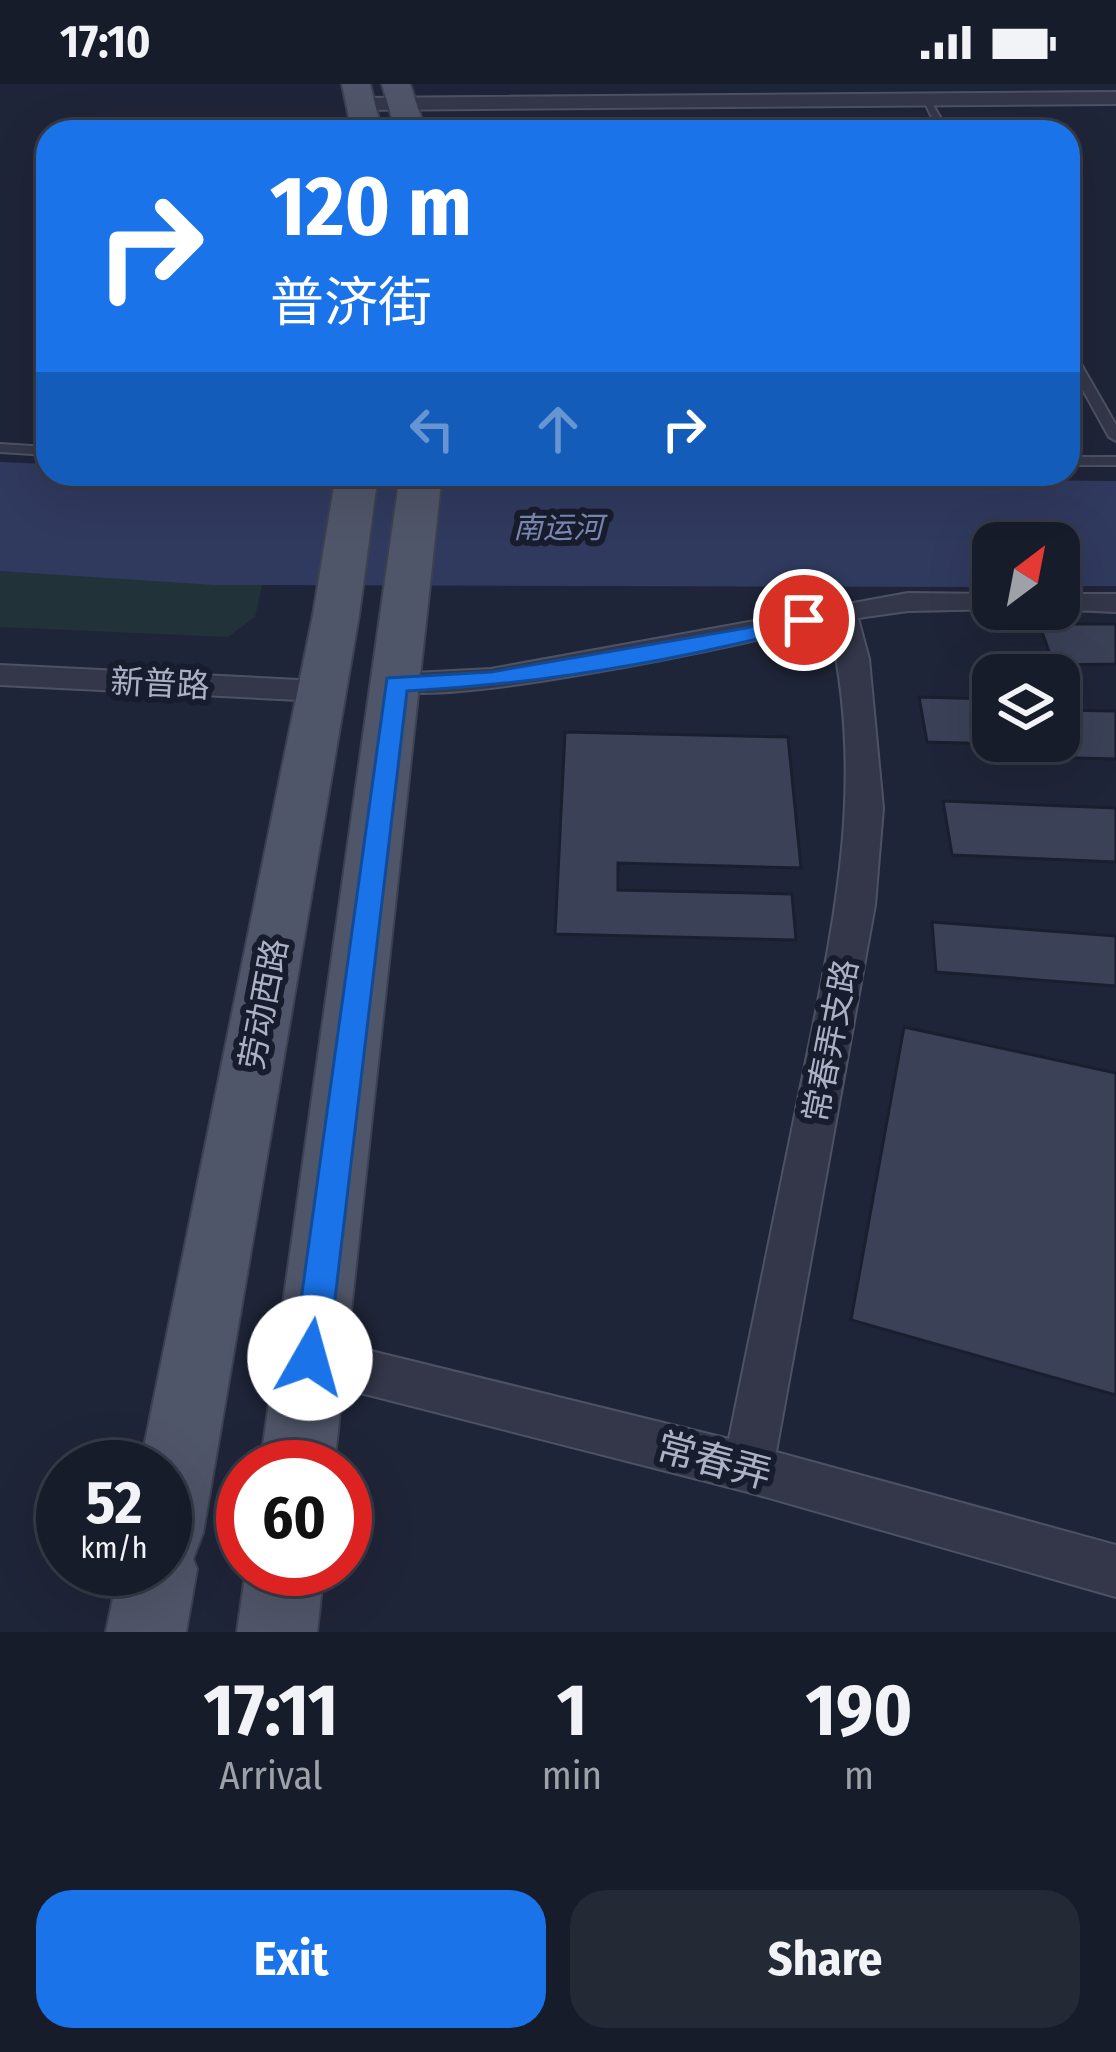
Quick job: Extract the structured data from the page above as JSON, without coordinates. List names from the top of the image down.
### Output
{
  "streets": {
    "main road": ["劳动西路"],
    "street": ["新普路", "常春弄支路", "常春弄"]
  },
  "crossings": [
    ["新普路", "劳动西路"],
    ["常春弄支路", "常春弄"]
  ],
  "water": ["南运河"],
  "north": "top right",
  "page": {
    "status": "17:10",
    "turn": ["120 m", "普济街"],
    "speed": "52 km/h",
    "limit": "60",
    "eta": [
      "17:11",
      "Arrival",
      "1",
      "min",
      "190",
      "m"
    ],
    "buttons": ["Exit", "Share"]
  }
}
